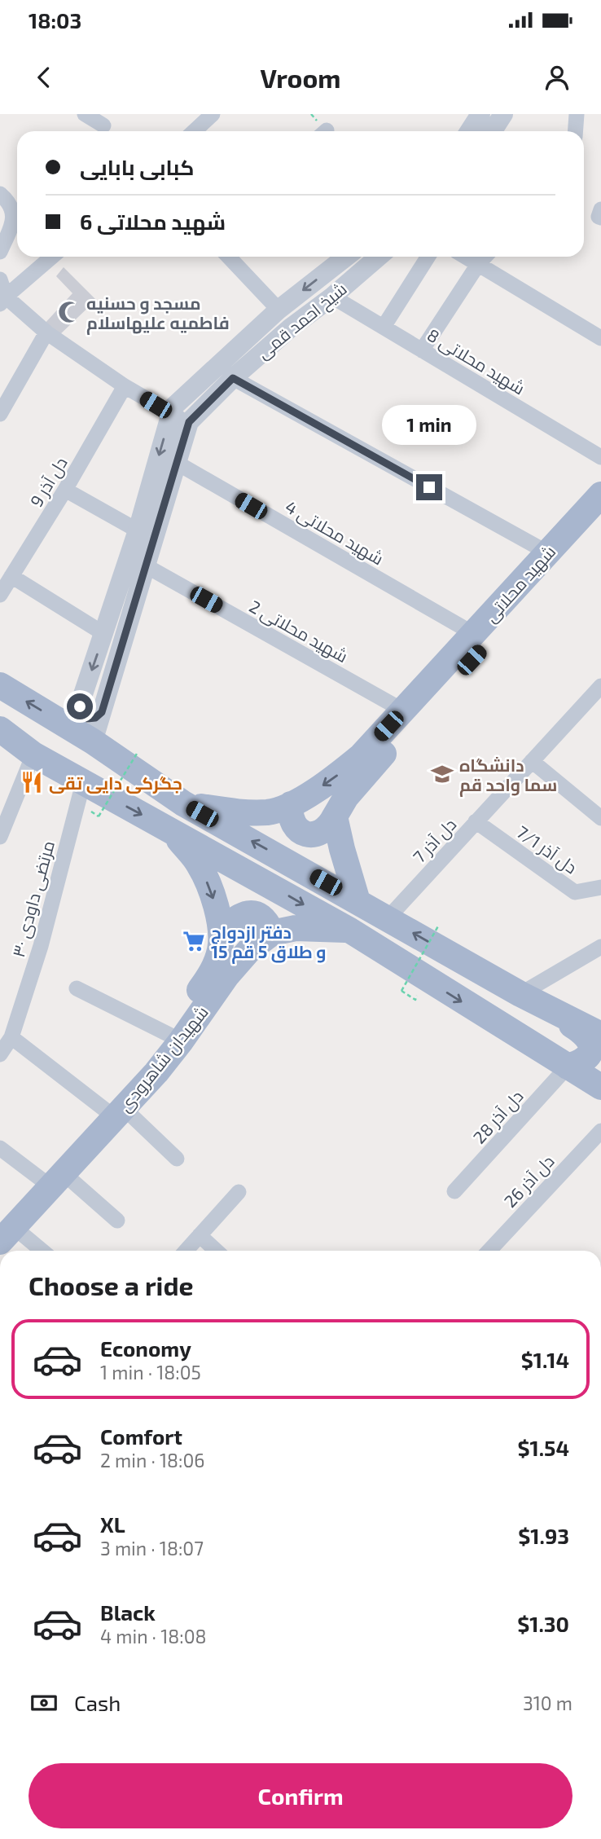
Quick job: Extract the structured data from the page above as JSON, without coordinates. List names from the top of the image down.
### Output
{
  "streets": {
    "main road": ["شهید محلاتی", "شهیدان شاهرودی"],
    "street": [
      "شیخ احمد قمی",
      "شهید محلاتی 8",
      "دل آذر 9",
      "شهید محلاتی 4",
      "شهید محلاتی 2",
      "دل آذر 7",
      "دل آذر 7/1",
      "۳۰ مرتضی داودی",
      "دل آذر 28",
      "دل آذر 26"
    ]
  },
  "crossings": [
    ["شیخ احمد قمی", "شهید محلاتی 8"],
    ["شیخ احمد قمی", "شهید محلاتی 4"],
    ["شیخ احمد قمی", "شهید محلاتی 2"],
    ["شهید محلاتی 4", "شهید محلاتی"],
    ["شهید محلاتی", "شهید محلاتی 2"],
    ["دل آذر 7", "دل آذر 7/1"]
  ],
  "places": {
    "mosque": ["مسجد و حسنیه فاطمیه علیهاسلام"],
    "school or university": ["دانشگاه سما واحد قم"],
    "restaurant": ["جگرکی دایی تقی"],
    "supermarket": ["دفتر ازدواج 15 و طلاق 5 قم"]
  },
  "page": {
    "status": "18:03",
    "header": "Vroom",
    "banner": ["کبابی بابایی", "شهید محلاتی 6"],
    "bubble": "1 min",
    "heading": "Choose a ride",
    "list": [
      {
        "name": "Economy",
        "note": "1 min · 18:05",
        "value": "$1.14"
      },
      {
        "name": "Comfort",
        "note": "2 min · 18:06",
        "value": "$1.54"
      },
      {
        "name": "XL",
        "note": "3 min · 18:07",
        "value": "$1.93"
      },
      {
        "name": "Black",
        "note": "4 min · 18:08",
        "value": "$1.30"
      }
    ],
    "pay": ["Cash", "310 m"],
    "buttons": "Confirm"
  }
}
